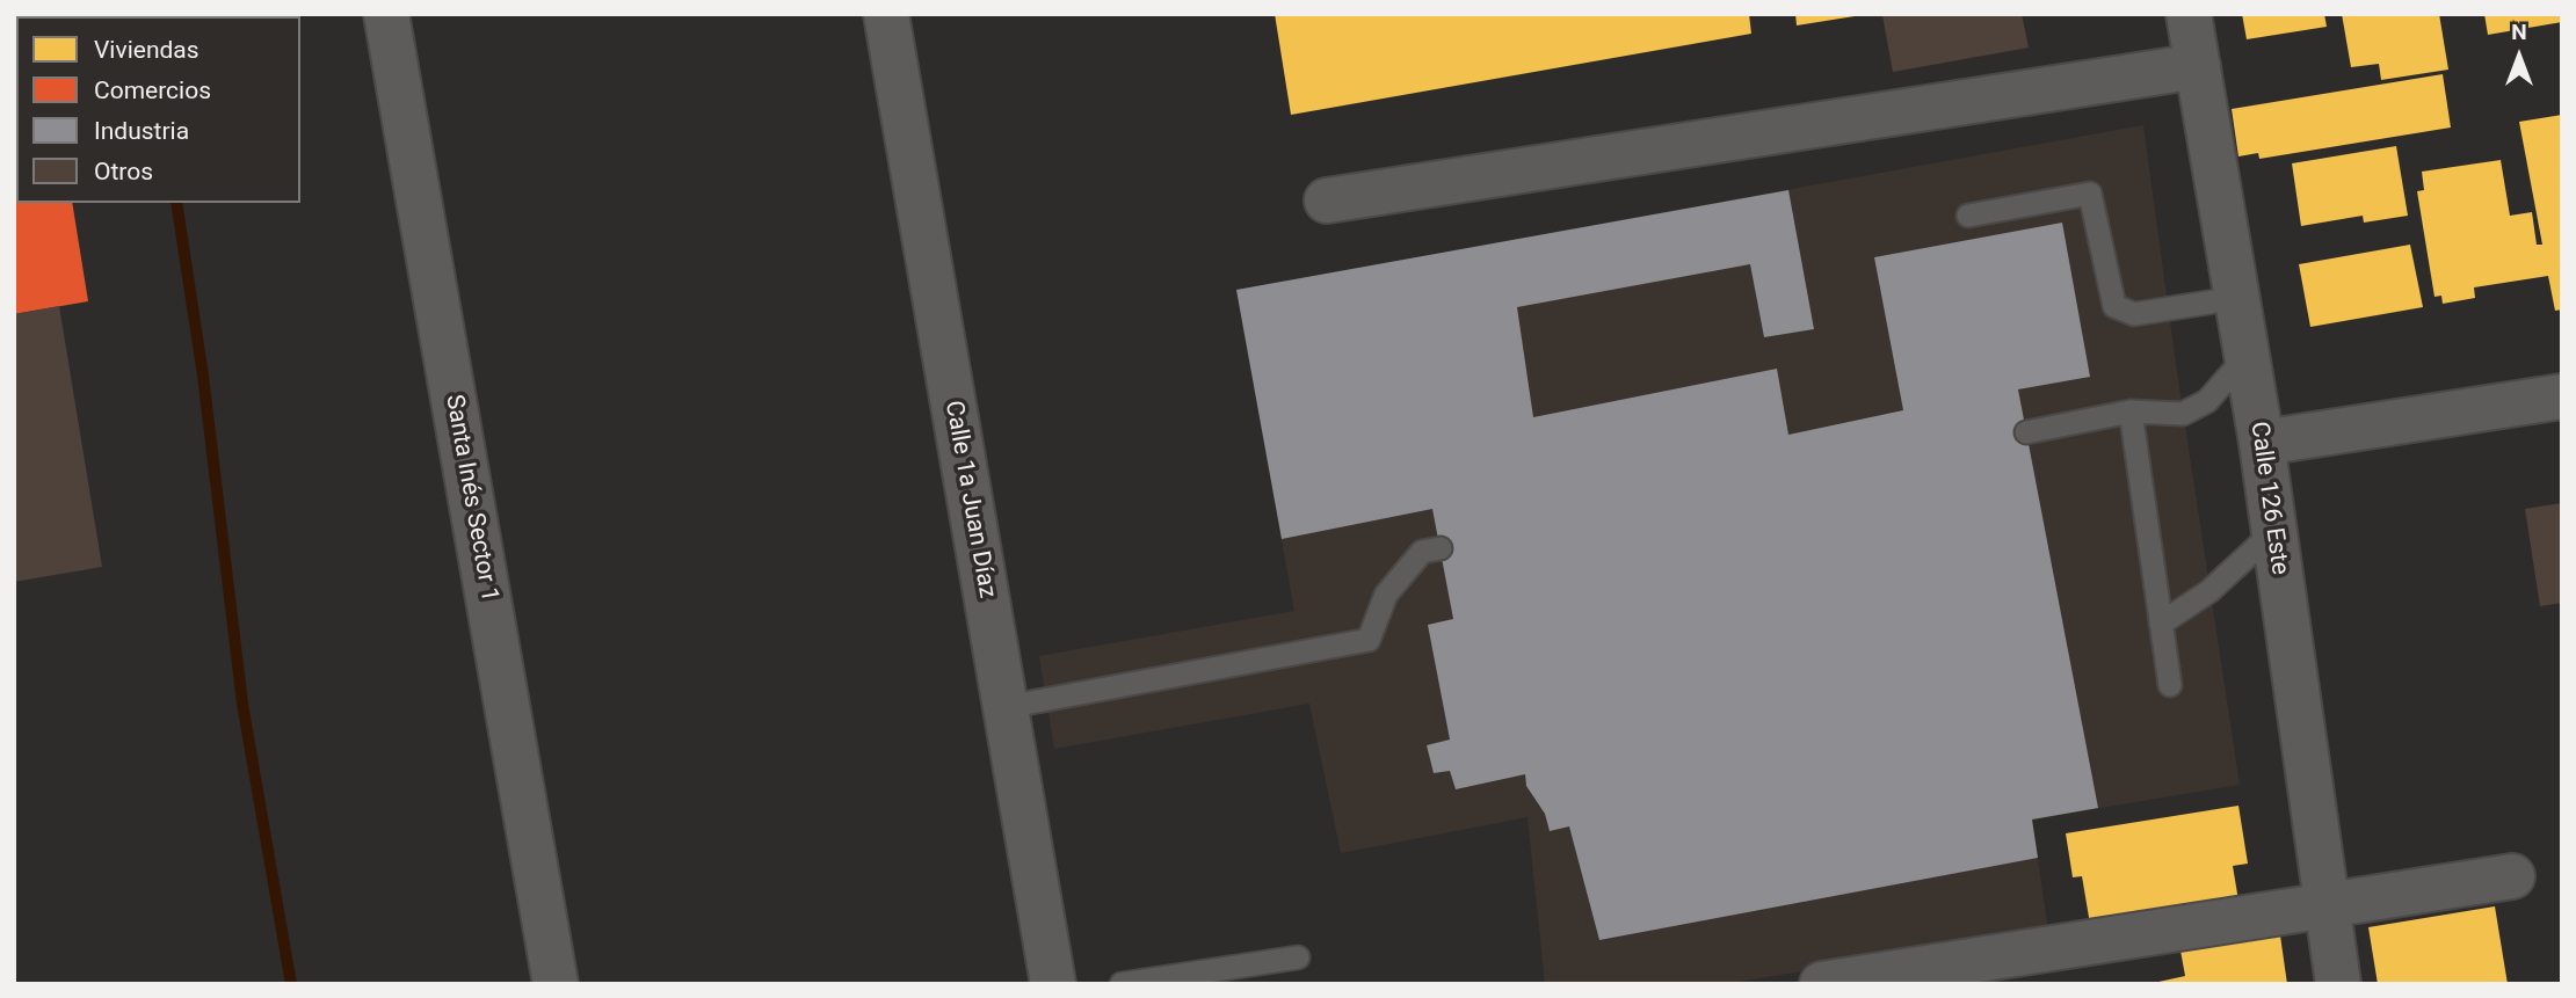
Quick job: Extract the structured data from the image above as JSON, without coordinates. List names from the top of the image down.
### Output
{
  "streets": {
    "street": ["Santa Inés Sector 1", "Calle 126 Este", "Calle 1a Juan Díaz"]
  },
  "legend": [
    "Viviendas",
    "Comercios",
    "Industria",
    "Otros"
  ],
  "north": "top"
}
